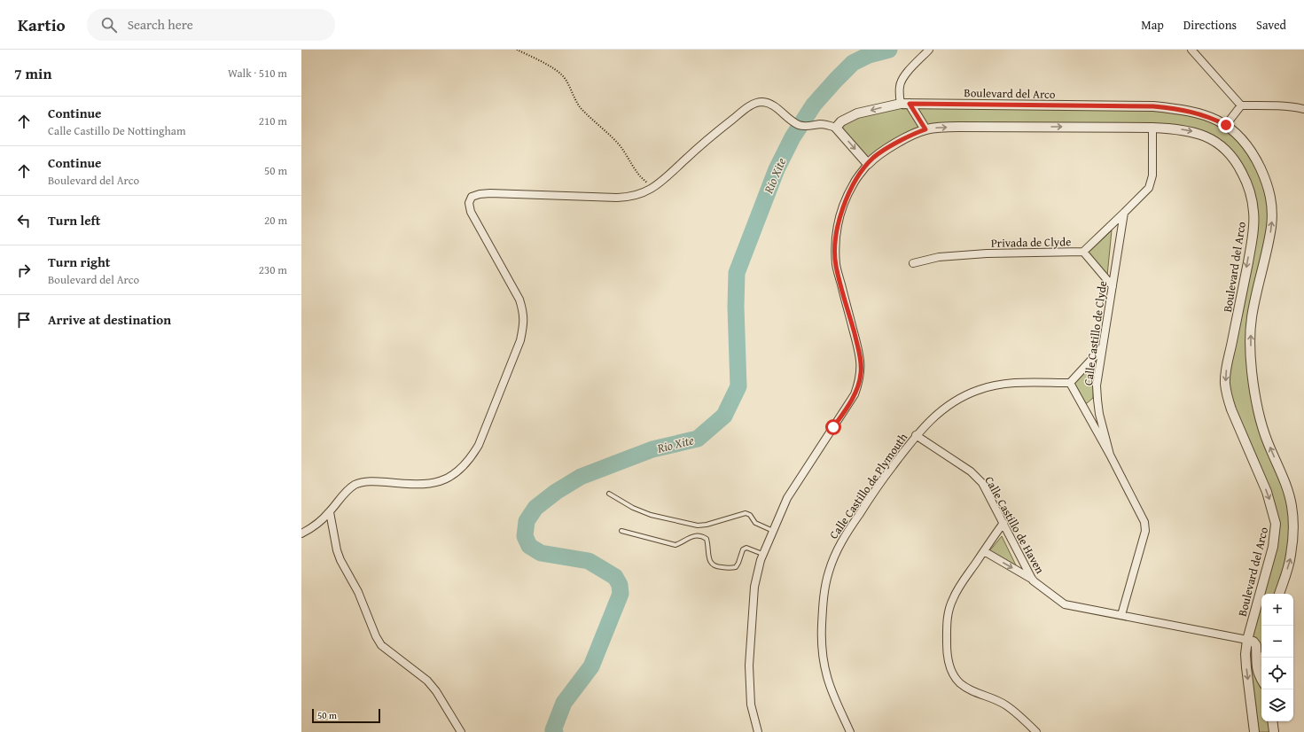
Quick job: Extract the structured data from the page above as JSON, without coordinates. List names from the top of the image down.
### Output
{
  "streets": {
    "street": [
      "Boulevard del Arco",
      "Privada de Clyde",
      "Calle Castillo de Clyde",
      "Calle Castillo de Plymouth",
      "Calle Castillo de Haven"
    ]
  },
  "crossings": [
    ["Boulevard del Arco", "Privada de Clyde"],
    ["Boulevard del Arco", "Calle Castillo de Haven"],
    ["Privada de Clyde", "Calle Castillo de Clyde"],
    ["Calle Castillo de Clyde", "Calle Castillo de Haven"],
    ["Calle Castillo de Plymouth", "Calle Castillo de Haven"]
  ],
  "water": ["Rio Xite"],
  "scale_bar": "50 m",
  "page": {
    "header": "Kartio",
    "search": "Search here",
    "nav": ["Map", "Directions", "Saved"],
    "heading": ["7 min", "Walk · 510 m"],
    "list": [
      ["Continue", "Calle Castillo De Nottingham", "210 m"],
      ["Continue", "Boulevard del Arco", "50 m"],
      ["Turn left", "20 m"],
      ["Turn right", "Boulevard del Arco", "230 m"],
      "Arrive at destination"
    ],
    "map_buttons": ["+", "−"],
    "scale": "50 m"
  }
}
